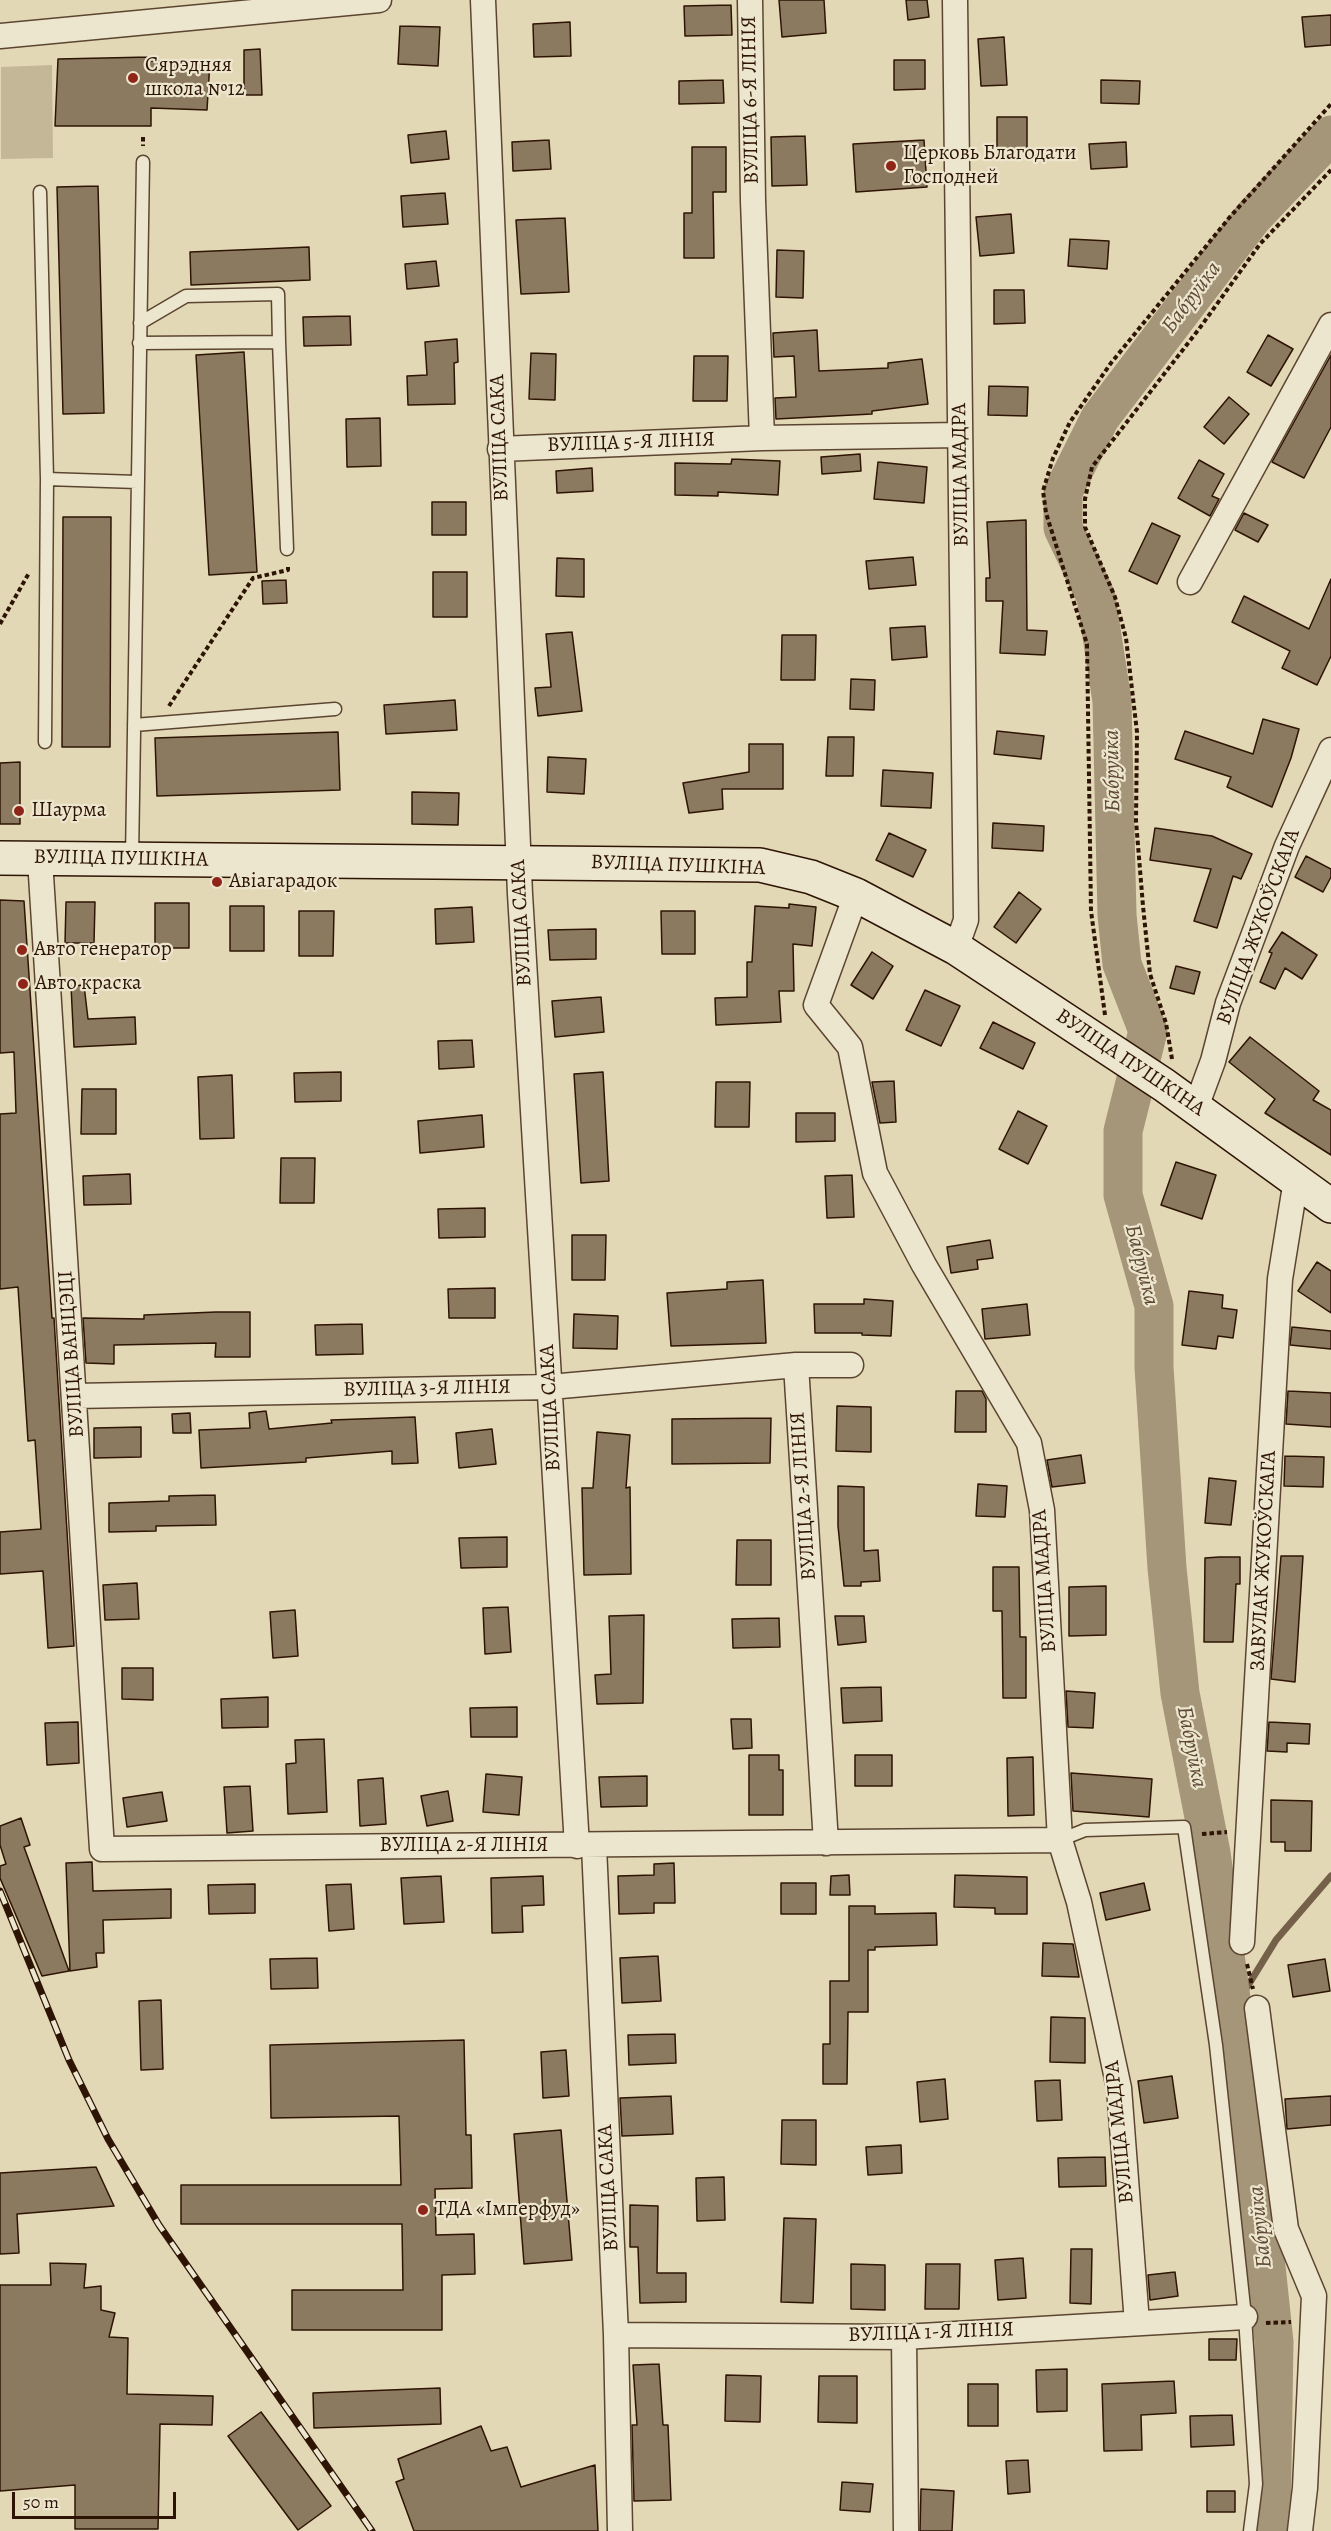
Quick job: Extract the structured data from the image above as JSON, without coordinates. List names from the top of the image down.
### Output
{
  "streets": {
    "main road": ["ВУЛІЦА ПУШКІНА"],
    "street": [
      "ВУЛІЦА 6-Я ЛІНІЯ",
      "ВУЛІЦА САКА",
      "ВУЛІЦА 5-Я ЛІНІЯ",
      "ВУЛІЦА МАДРА",
      "ВУЛІЦА ЖУКОЎСКАГА",
      "ВУЛІЦА ВАНЦЭЦІ",
      "ВУЛІЦА 3-Я ЛІНІЯ",
      "ВУЛІЦА 2-Я ЛІНІЯ",
      "ЗАВУЛАК ЖУКОЎСКАГА",
      "ВУЛІЦА 1-Я ЛІНІЯ"
    ]
  },
  "crossings": [
    ["ВУЛІЦА 6-Я ЛІНІЯ", "ВУЛІЦА 5-Я ЛІНІЯ"],
    ["ВУЛІЦА САКА", "ВУЛІЦА 5-Я ЛІНІЯ"],
    ["ВУЛІЦА САКА", "ВУЛІЦА ПУШКІНА"],
    ["ВУЛІЦА САКА", "ВУЛІЦА 3-Я ЛІНІЯ"],
    ["ВУЛІЦА САКА", "ВУЛІЦА 2-Я ЛІНІЯ"],
    ["ВУЛІЦА САКА", "ВУЛІЦА 1-Я ЛІНІЯ"],
    ["ВУЛІЦА 5-Я ЛІНІЯ", "ВУЛІЦА МАДРА"],
    ["ВУЛІЦА МАДРА", "ВУЛІЦА ПУШКІНА"],
    ["ВУЛІЦА МАДРА", "ВУЛІЦА 2-Я ЛІНІЯ"],
    ["ВУЛІЦА МАДРА", "ВУЛІЦА 1-Я ЛІНІЯ"],
    ["ВУЛІЦА ПУШКІНА", "ВУЛІЦА ЖУКОЎСКАГА"],
    ["ВУЛІЦА ПУШКІНА", "ВУЛІЦА ВАНЦЭЦІ"],
    ["ВУЛІЦА ПУШКІНА", "ЗАВУЛАК ЖУКОЎСКАГА"],
    ["ВУЛІЦА ВАНЦЭЦІ", "ВУЛІЦА 3-Я ЛІНІЯ"],
    ["ВУЛІЦА ВАНЦЭЦІ", "ВУЛІЦА 2-Я ЛІНІЯ"],
    ["ВУЛІЦА 3-Я ЛІНІЯ", "ВУЛІЦА 2-Я ЛІНІЯ"]
  ],
  "water": ["Бабруйка"],
  "places": [
    "Сярэдняя школа №12",
    "Церковь Благодати Господней",
    "Шаурма",
    "Авіагарадок",
    "Авто генератор",
    "Авто краска",
    "ТДА «Імперфуд»"
  ],
  "scale_bar": "50 m"
}
